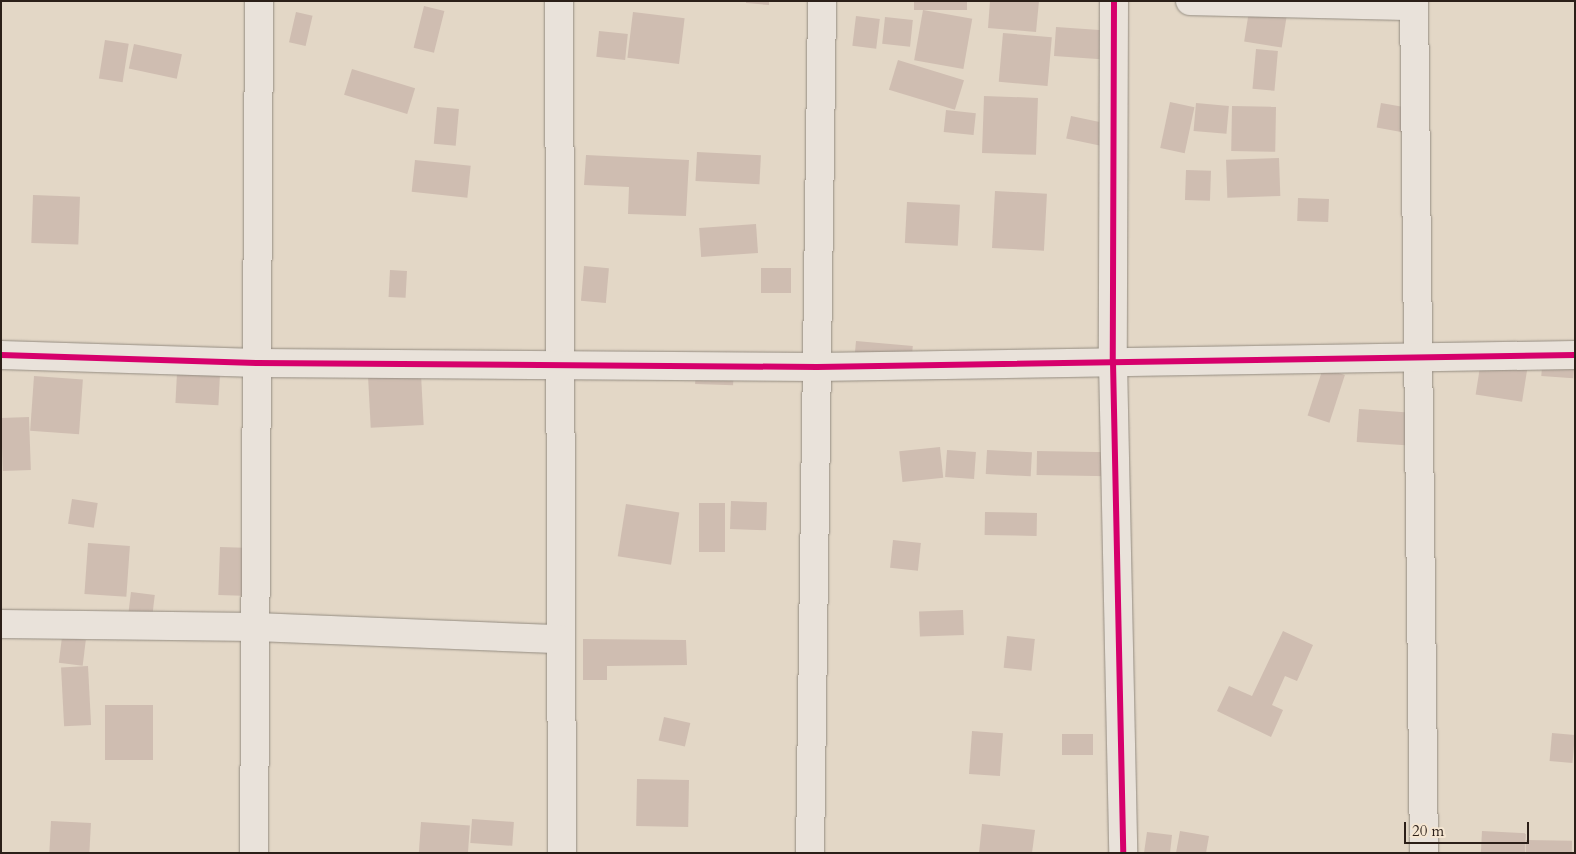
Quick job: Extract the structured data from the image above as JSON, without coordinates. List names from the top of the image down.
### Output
{
  "scale_bar": "20 m"
}
